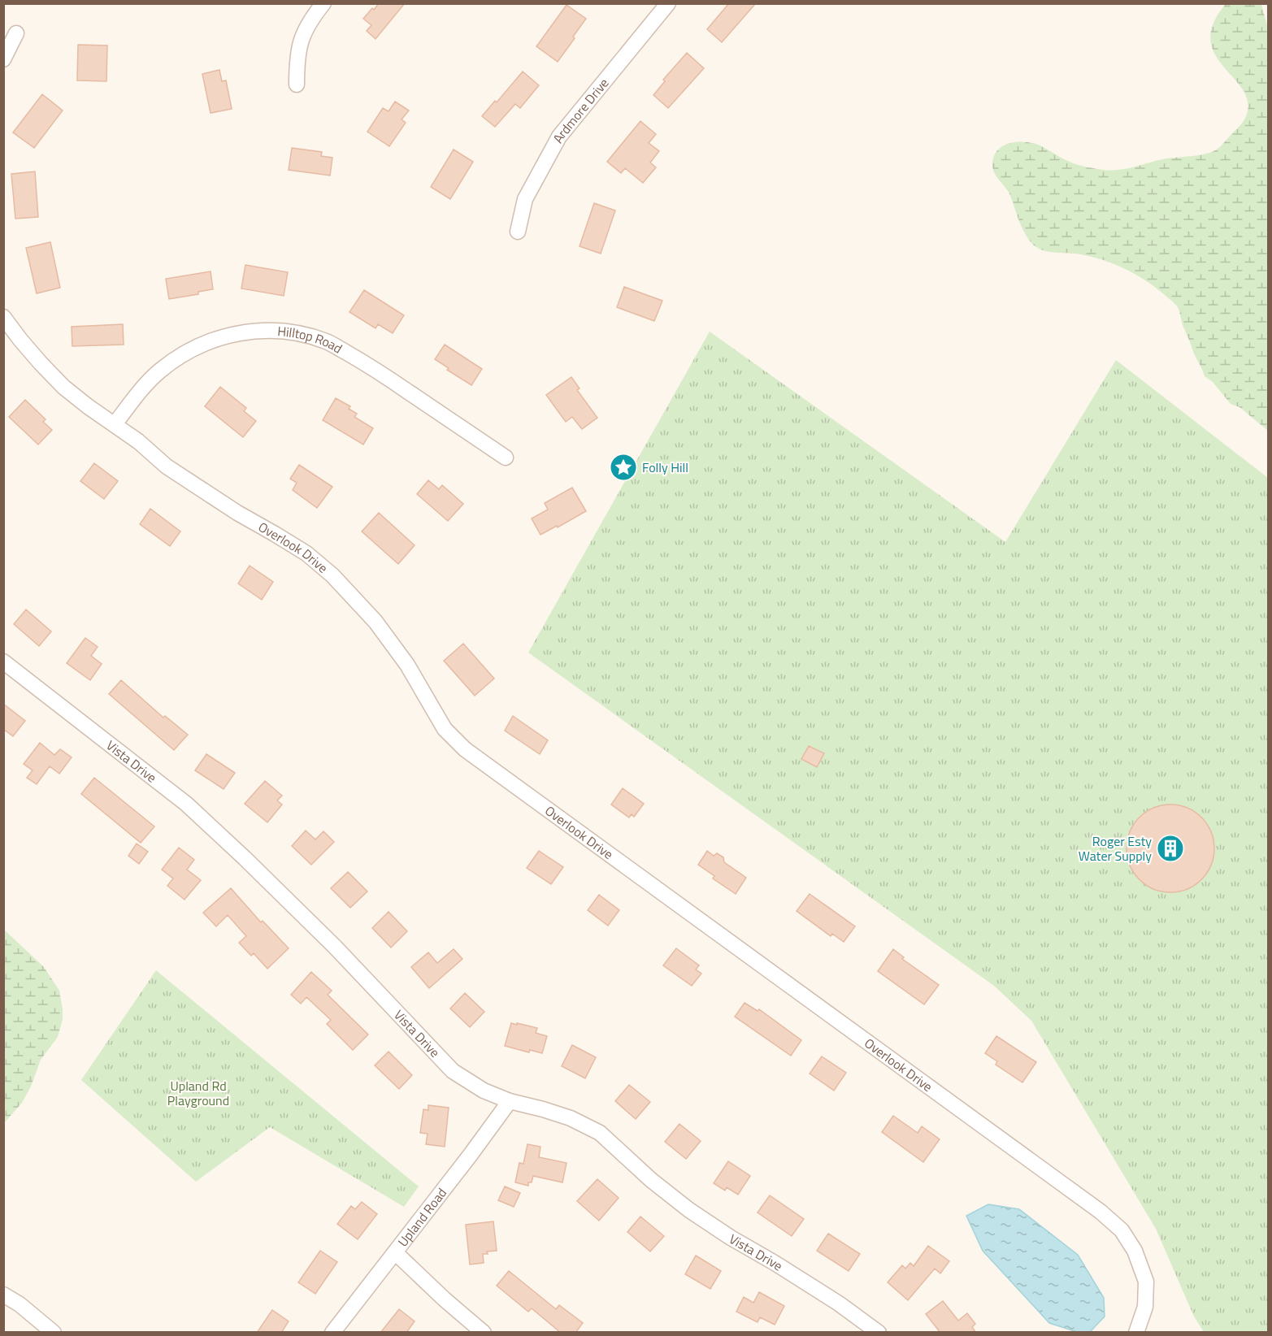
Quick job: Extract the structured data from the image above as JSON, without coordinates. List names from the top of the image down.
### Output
{
  "streets": {
    "street": [
      "Ardmore Drive",
      "Hilltop Road",
      "Overlook Drive",
      "Vista Drive",
      "Upland Road"
    ]
  },
  "crossings": [
    ["Hilltop Road", "Overlook Drive"],
    ["Vista Drive", "Upland Road"]
  ],
  "parks": ["Upland Rd Playground"],
  "places": {
    "place": ["Folly Hill"],
    "building": ["Roger Esty Water Supply"]
  }
}
